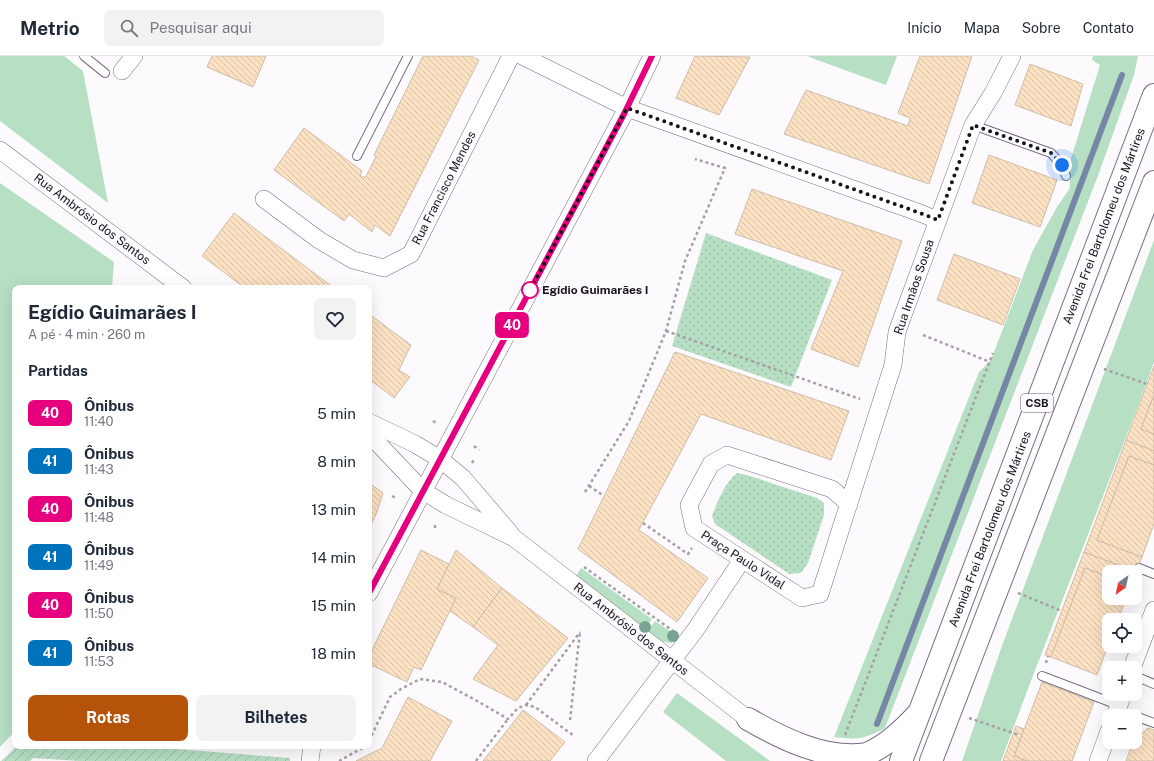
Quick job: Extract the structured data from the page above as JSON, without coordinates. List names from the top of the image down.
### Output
{
  "streets": {
    "highway": ["Avenida Frei Bartolomeu dos Mártires", "CSB"],
    "street": [
      "Rua Francisco Mendes",
      "Rua Ambrósio dos Santos",
      "Rua Irmãos Sousa",
      "Praça Paulo Vidal"
    ]
  },
  "crossings": [
    ["Rua Irmãos Sousa", "Praça Paulo Vidal"]
  ],
  "places": ["Egídio Guimarães I"],
  "lines": ["bus line 40"],
  "north": "bottom left",
  "page": {
    "header": "Metrio",
    "search": "Pesquisar aqui",
    "nav": [
      "Início",
      "Mapa",
      "Sobre",
      "Contato"
    ],
    "on_map": "40",
    "heading": [
      ["Egídio Guimarães I", "A pé · 4 min · 260 m"],
      "Partidas"
    ],
    "list": [
      {
        "mark": "40",
        "name": "Ônibus",
        "note": "11:40",
        "value": "5 min"
      },
      {
        "mark": "41",
        "name": "Ônibus",
        "note": "11:43",
        "value": "8 min"
      },
      {
        "mark": "40",
        "name": "Ônibus",
        "note": "11:48",
        "value": "13 min"
      },
      {
        "mark": "41",
        "name": "Ônibus",
        "note": "11:49",
        "value": "14 min"
      },
      {
        "mark": "40",
        "name": "Ônibus",
        "note": "11:50",
        "value": "15 min"
      },
      {
        "mark": "41",
        "name": "Ônibus",
        "note": "11:53",
        "value": "18 min"
      }
    ],
    "map_buttons": ["+", "−"],
    "buttons": ["Rotas", "Bilhetes"]
  }
}
